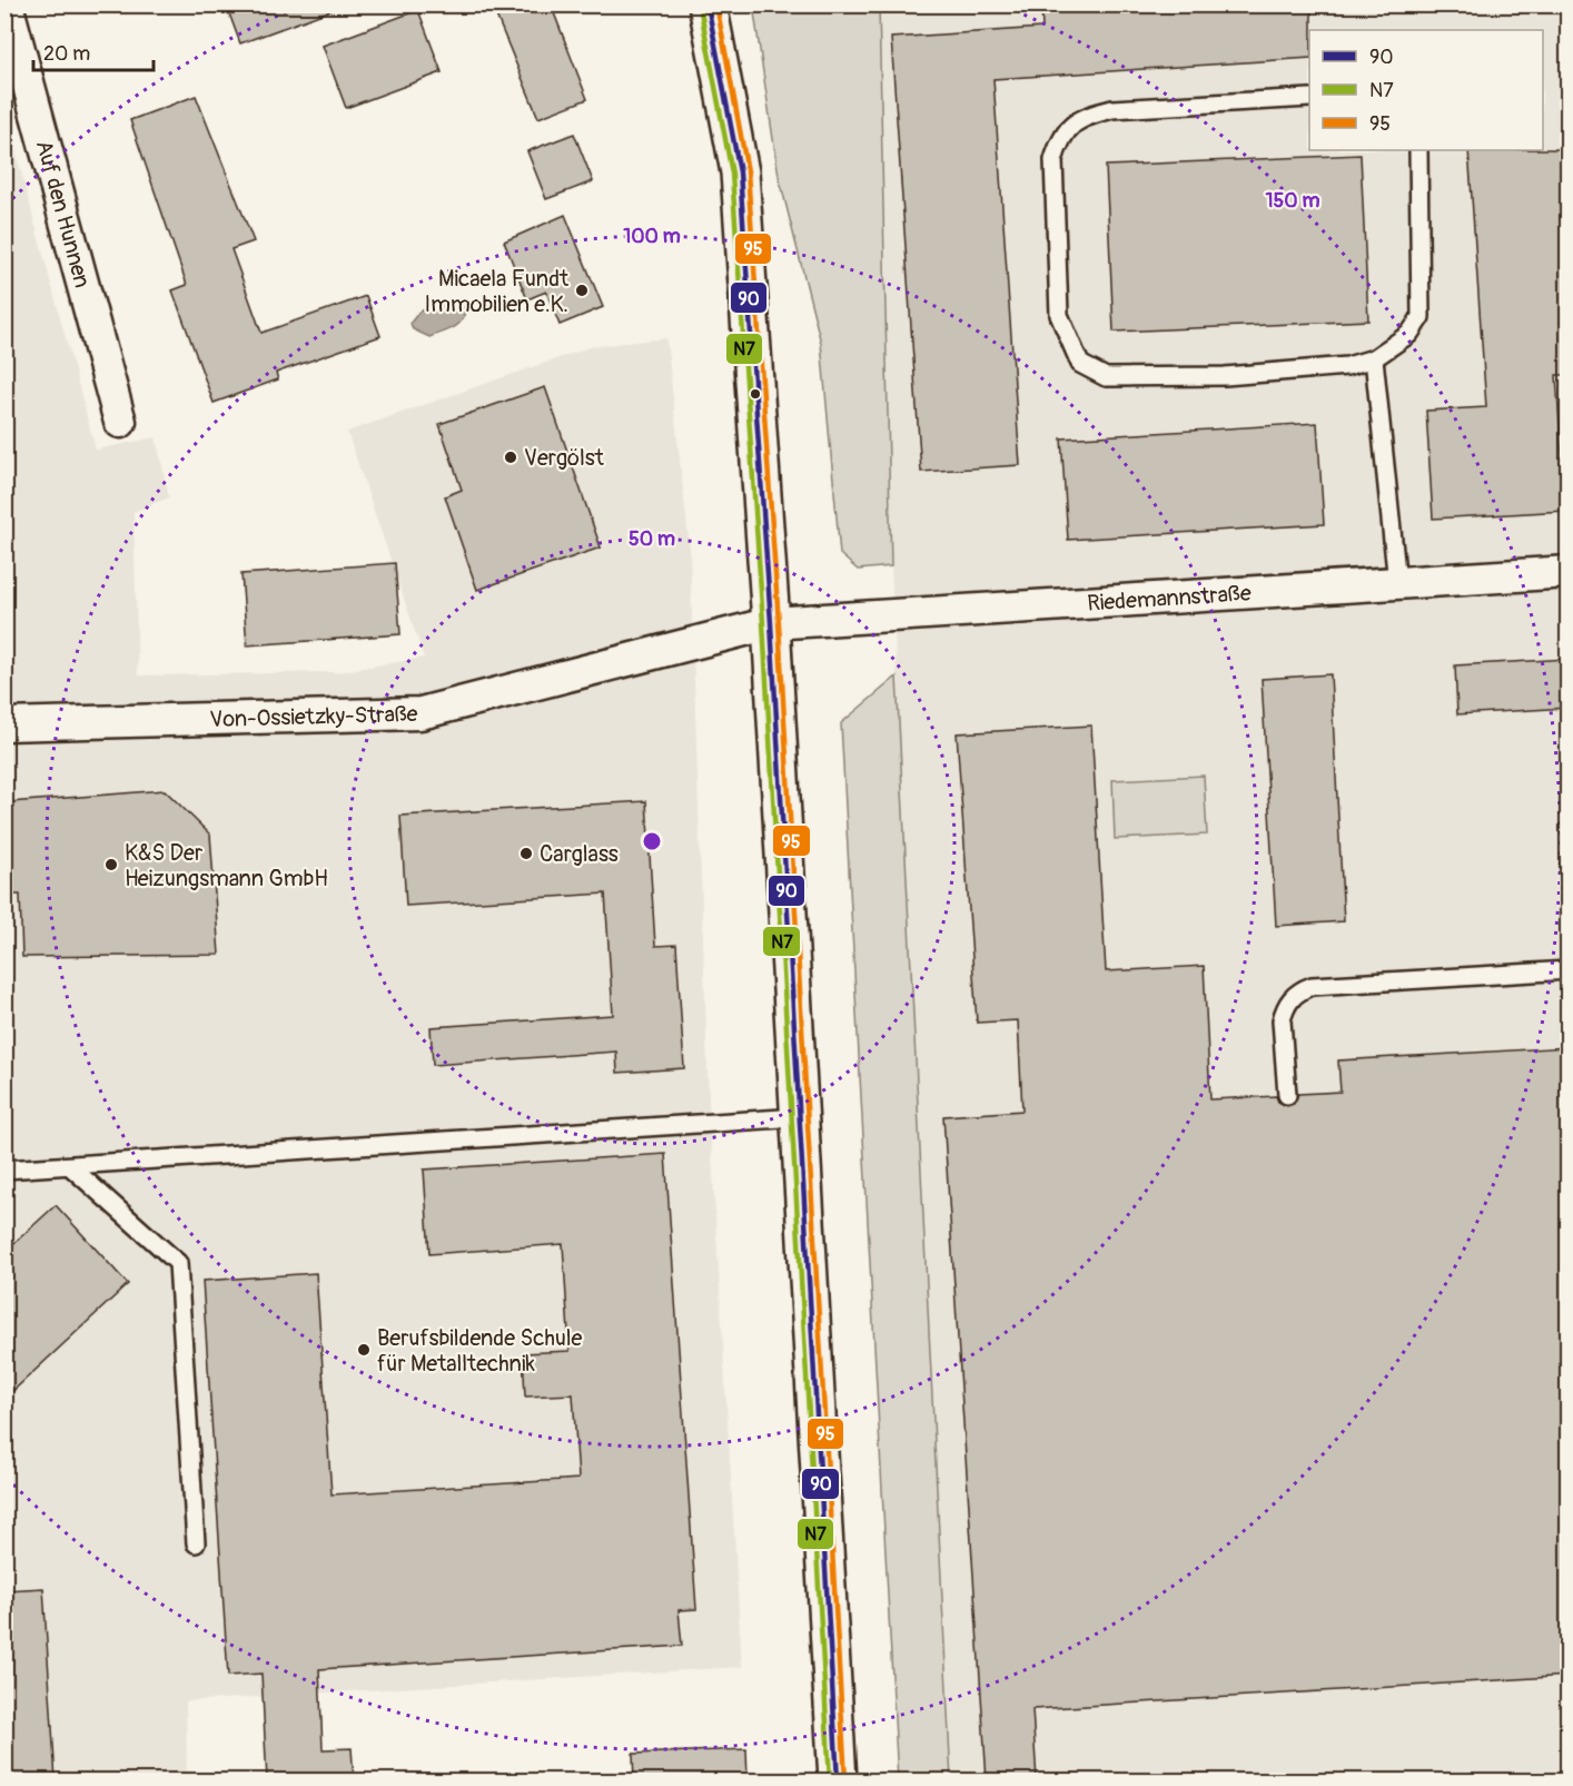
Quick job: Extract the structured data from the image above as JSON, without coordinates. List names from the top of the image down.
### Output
{
  "streets": {
    "street": ["Auf den Hunnen", "Riedemannstraße", "Von-Ossietzky-Straße"]
  },
  "crossings": [
    ["Riedemannstraße", "Von-Ossietzky-Straße"]
  ],
  "places": [
    "Micaela Fundt Immobilien e.K.",
    "Vergölst",
    "Carglass",
    "K&S Der Heizungsmann GmbH",
    "Berufsbildende Schule für Metalltechnik"
  ],
  "lines": ["transit line 90", "transit line 95", "transit line N7"],
  "legend": ["90", "N7", "95"],
  "scale_bar": "20 m",
  "rings": ["150 m", "100 m", "50 m"]
}
